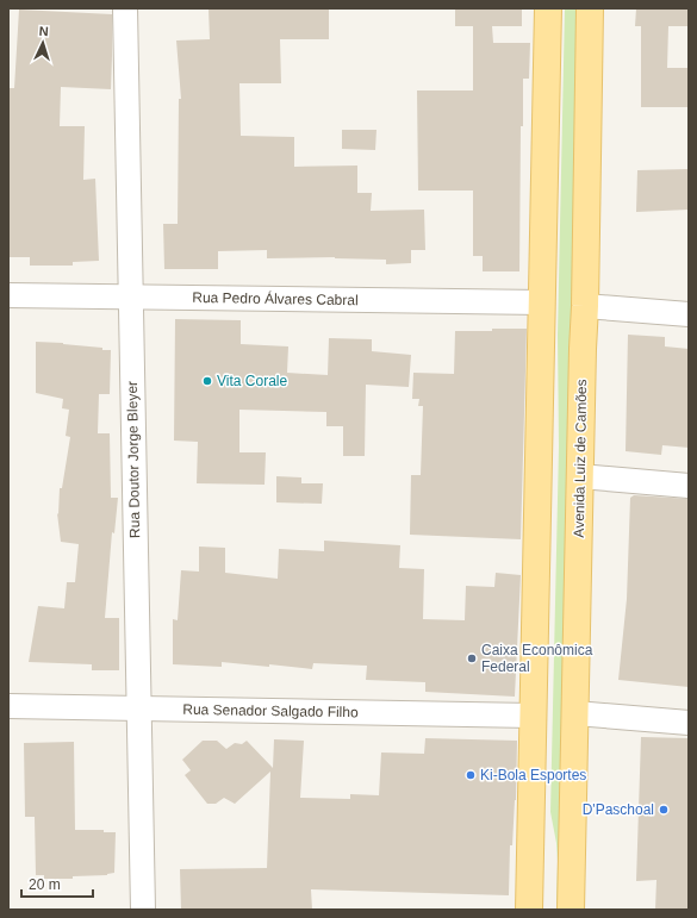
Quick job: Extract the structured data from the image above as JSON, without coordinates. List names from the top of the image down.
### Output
{
  "streets": {
    "main road": ["Avenida Luiz de Camões"],
    "street": ["Rua Pedro Álvares Cabral", "Rua Doutor Jorge Bleyer", "Rua Senador Salgado Filho"]
  },
  "crossings": [
    ["Rua Pedro Álvares Cabral", "Rua Doutor Jorge Bleyer"],
    ["Rua Doutor Jorge Bleyer", "Rua Senador Salgado Filho"]
  ],
  "places": [
    "Vita Corale",
    "Caixa Econômica Federal",
    "Ki-Bola Esportes",
    "D'Paschoal"
  ],
  "scale_bar": "20 m",
  "north": "top"
}
